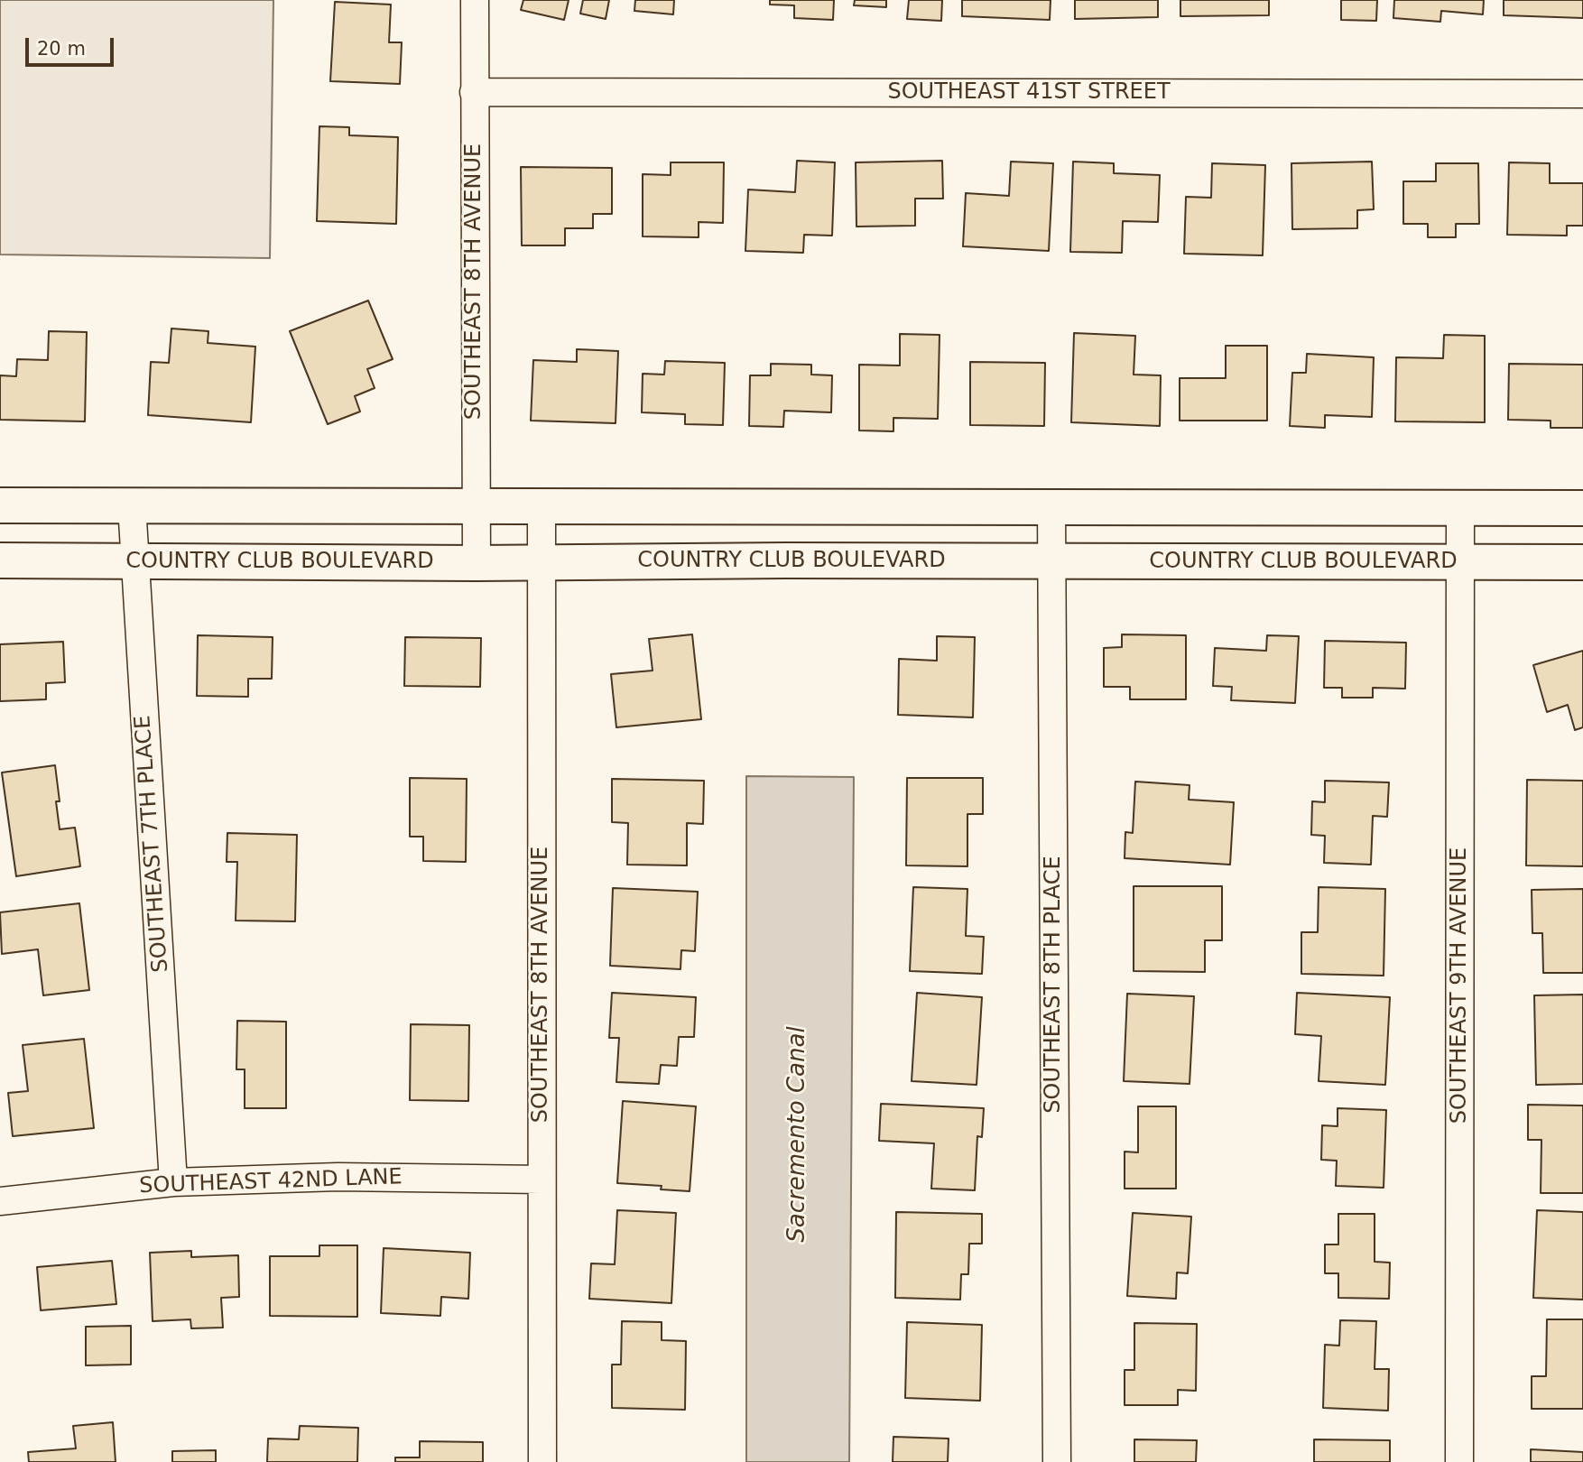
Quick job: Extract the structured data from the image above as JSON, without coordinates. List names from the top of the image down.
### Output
{
  "streets": {
    "main road": ["COUNTRY CLUB BOULEVARD"],
    "street": [
      "SOUTHEAST 41ST STREET",
      "SOUTHEAST 8TH AVENUE",
      "SOUTHEAST 7TH PLACE",
      "SOUTHEAST 8TH PLACE",
      "SOUTHEAST 9TH AVENUE",
      "SOUTHEAST 42ND LANE"
    ]
  },
  "crossings": [
    ["SOUTHEAST 41ST STREET", "SOUTHEAST 8TH AVENUE"],
    ["SOUTHEAST 8TH AVENUE", "COUNTRY CLUB BOULEVARD"],
    ["SOUTHEAST 8TH AVENUE", "SOUTHEAST 42ND LANE"],
    ["COUNTRY CLUB BOULEVARD", "SOUTHEAST 7TH PLACE"],
    ["COUNTRY CLUB BOULEVARD", "SOUTHEAST 8TH PLACE"],
    ["COUNTRY CLUB BOULEVARD", "SOUTHEAST 9TH AVENUE"],
    ["SOUTHEAST 7TH PLACE", "SOUTHEAST 42ND LANE"]
  ],
  "water": ["Sacremento Canal"],
  "scale_bar": "20 m"
}
